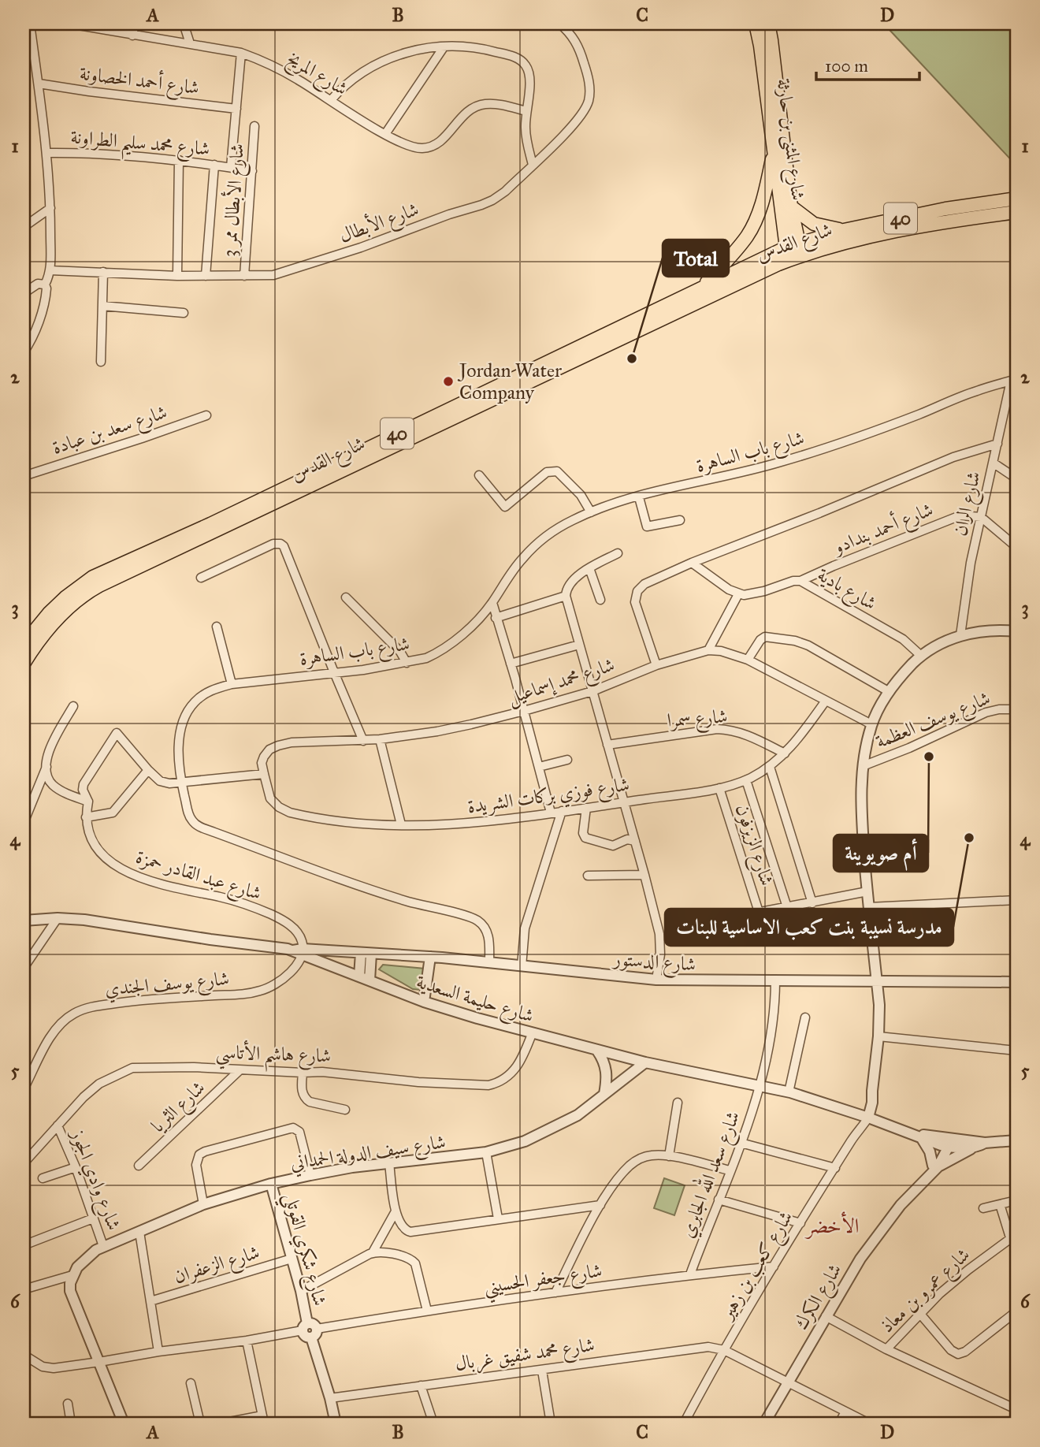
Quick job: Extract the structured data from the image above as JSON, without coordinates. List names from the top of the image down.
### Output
{
  "streets": {
    "highway": ["شارع المثنى بن حارثة", "40", "شارع القدس"],
    "street": [
      "شارع المريخ",
      "شارع أحمد الخصاونة",
      "شارع محمد سليم الطراونة",
      "شارع الأبطال ممر 3",
      "شارع الأبطال",
      "شارع سعد بن عبادة",
      "شارع باب الساهرة",
      "شارع الران",
      "شارع أحمد بندادو",
      "شارع بادية",
      "شارع محمد إسماعيل",
      "شارع سمرا",
      "شارع يوسف العظمة",
      "شارع فوزي بركات الشريدة",
      "شارع الزيزفون",
      "شارع عبد القادر حمزة",
      "شارع الدستور",
      "شارع يوسف الجندي",
      "شارع حليمة السعدية",
      "شارع هاشم الأتاسي",
      "شارع الثريا",
      "شارع سيف الدولة الحمداني",
      "شارع سعد الله الجابري",
      "شارع وادي الجوز",
      "شارع شكري القوتلي",
      "شارع الزعفران",
      "شارع كعب بن زهير",
      "شارع جعفر الحسيني",
      "شارع عمرو بن معاذ",
      "شارع الكرك",
      "شارع محمد شفيق غربال"
    ]
  },
  "crossings": [
    ["شارع المريخ", "شارع محمد سليم الطراونة"],
    ["شارع أحمد الخصاونة", "شارع محمد سليم الطراونة"],
    ["شارع المثنى بن حارثة", "شارع القدس"],
    ["شارع محمد سليم الطراونة", "شارع الأبطال ممر 3"],
    ["شارع الأبطال ممر 3", "شارع الأبطال"],
    ["شارع باب الساهرة", "شارع الران"],
    ["شارع باب الساهرة", "شارع الدستور"],
    ["شارع الران", "شارع أحمد بندادو"],
    ["شارع أحمد بندادو", "شارع بادية"],
    ["شارع بادية", "شارع محمد إسماعيل"],
    ["شارع محمد إسماعيل", "شارع فوزي بركات الشريدة"],
    ["شارع سمرا", "شارع فوزي بركات الشريدة"],
    ["شارع فوزي بركات الشريدة", "شارع الزيزفون"],
    ["شارع عبد القادر حمزة", "شارع الدستور"],
    ["شارع عبد القادر حمزة", "شارع يوسف الجندي"],
    ["شارع عبد القادر حمزة", "شارع حليمة السعدية"],
    ["شارع الدستور", "شارع يوسف الجندي"],
    ["شارع الدستور", "شارع حليمة السعدية"],
    ["شارع الدستور", "شارع سعد الله الجابري"],
    ["شارع يوسف الجندي", "شارع حليمة السعدية"],
    ["شارع حليمة السعدية", "شارع هاشم الأتاسي"],
    ["شارع حليمة السعدية", "شارع سيف الدولة الحمداني"],
    ["شارع حليمة السعدية", "شارع سعد الله الجابري"],
    ["شارع حليمة السعدية", "شارع كعب بن زهير"],
    ["شارع حليمة السعدية", "شارع الكرك"],
    ["شارع هاشم الأتاسي", "شارع الثريا"],
    ["شارع هاشم الأتاسي", "شارع وادي الجوز"],
    ["شارع سيف الدولة الحمداني", "شارع وادي الجوز"],
    ["شارع سيف الدولة الحمداني", "شارع شكري القوتلي"],
    ["شارع سعد الله الجابري", "شارع جعفر الحسيني"],
    ["شارع شكري القوتلي", "شارع الزعفران"],
    ["شارع شكري القوتلي", "شارع جعفر الحسيني"],
    ["شارع شكري القوتلي", "شارع محمد شفيق غربال"],
    ["شارع كعب بن زهير", "شارع جعفر الحسيني"],
    ["شارع كعب بن زهير", "شارع محمد شفيق غربال"],
    ["شارع عمرو بن معاذ", "شارع الكرك"]
  ],
  "districts": ["الأخضر"],
  "places": [
    "Total",
    "Jordan Water Company",
    "أم صويوينة",
    "مدرسة نسيبة بنت كعب الاساسية للبنات"
  ],
  "scale_bar": "100 m",
  "grid": {
    "columns": [
      "A",
      "B",
      "C",
      "D"
    ],
    "rows": [
      "1",
      "2",
      "3",
      "4",
      "5",
      "6"
    ]
  }
}
